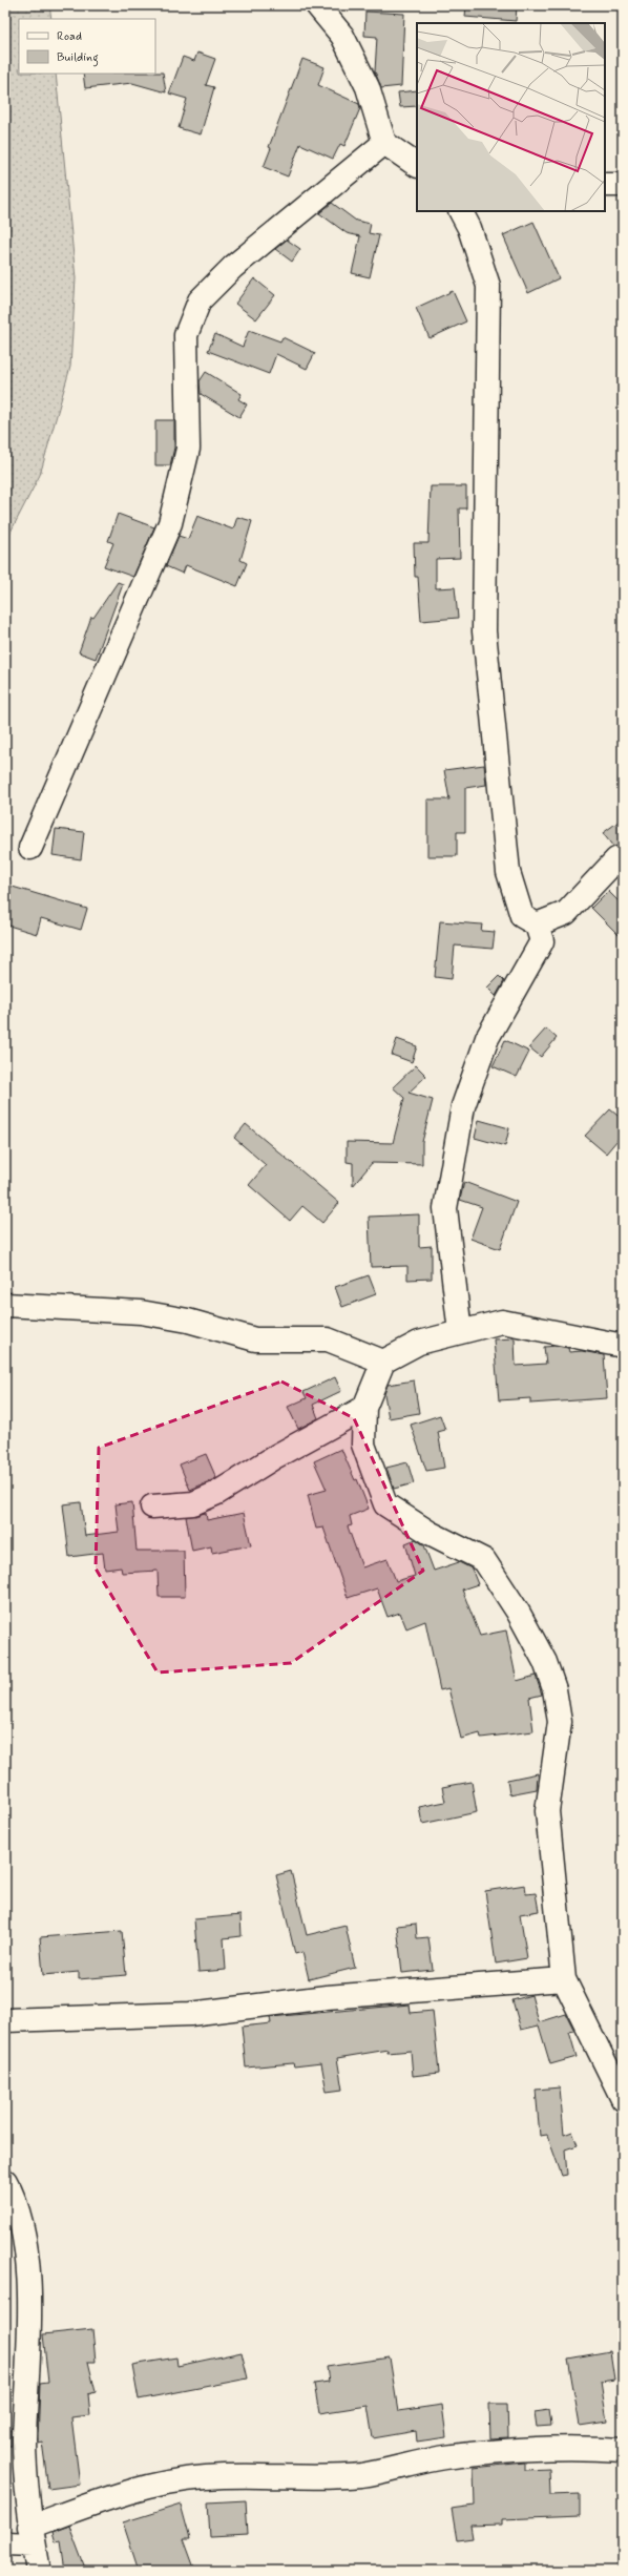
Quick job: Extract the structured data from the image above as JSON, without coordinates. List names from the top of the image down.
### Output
{
  "legend": ["Road", "Building"]
}
